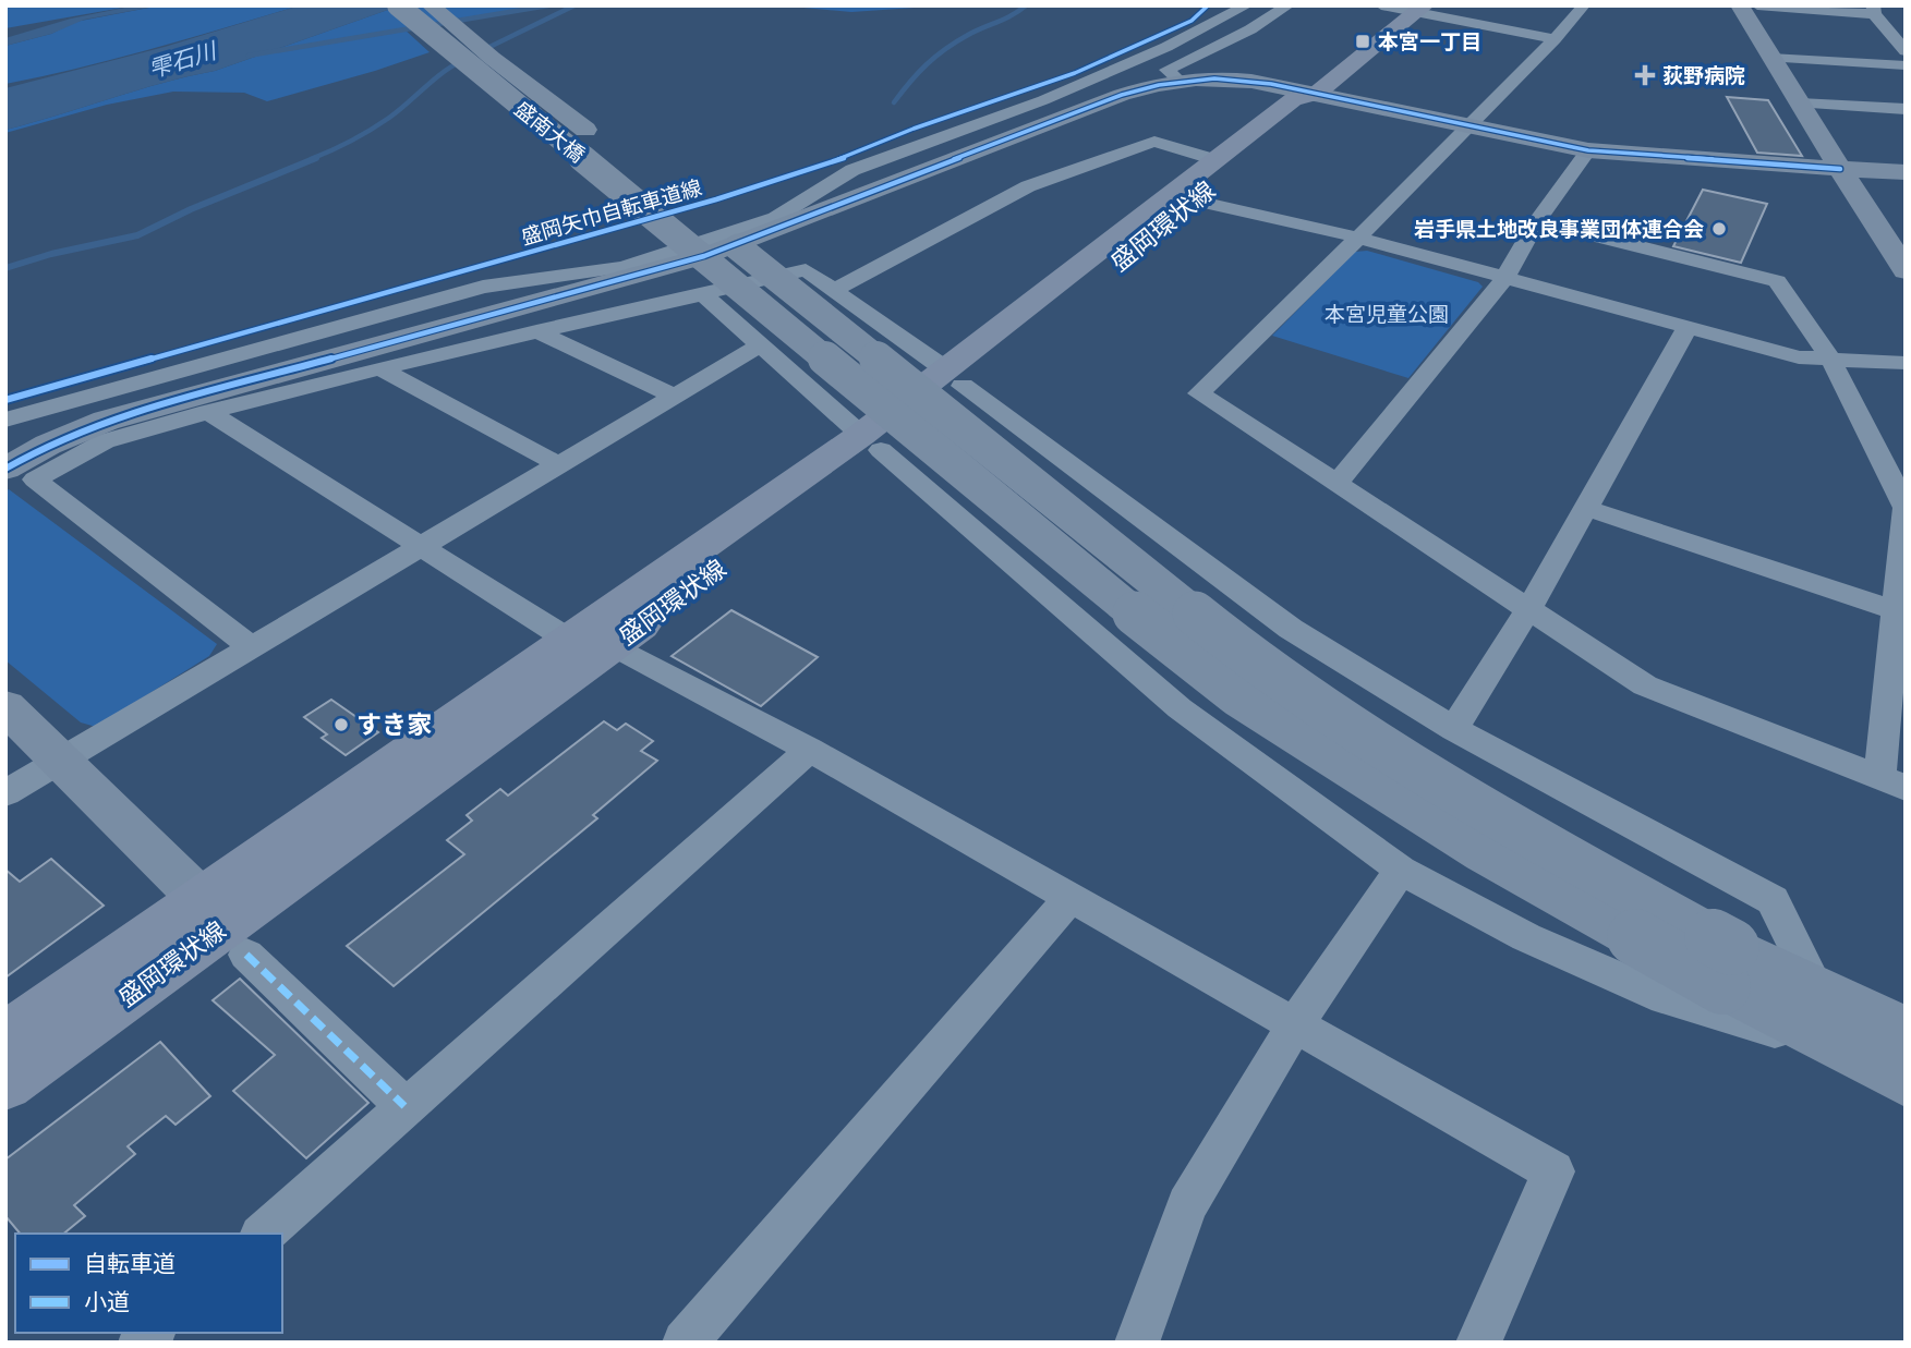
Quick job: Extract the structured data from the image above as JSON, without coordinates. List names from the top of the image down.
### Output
{
  "streets": {
    "main road": ["盛岡環状線"],
    "street": ["盛南大橋"],
    "cycle path": ["盛岡矢巾自転車道線"]
  },
  "water": ["雫石川"],
  "parks": ["本宮児童公園"],
  "places": {
    "transit": ["本宮一丁目"],
    "health": ["荻野病院"],
    "other": ["岩手県土地改良事業団体連合会", "すき家"]
  },
  "legend": ["自転車道", "小道"]
}
